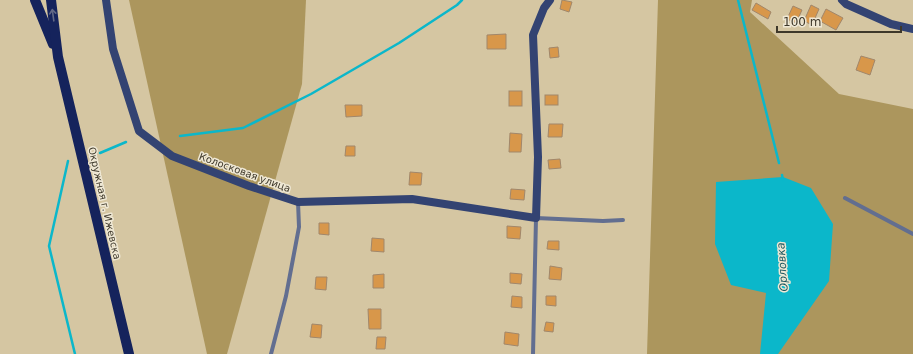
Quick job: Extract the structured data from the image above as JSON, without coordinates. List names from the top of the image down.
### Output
{
  "streets": {
    "main road": ["Окружная г. Ижевска"],
    "street": ["Колосковая улица"]
  },
  "water": ["Орловка"],
  "scale_bar": "100 m"
}
